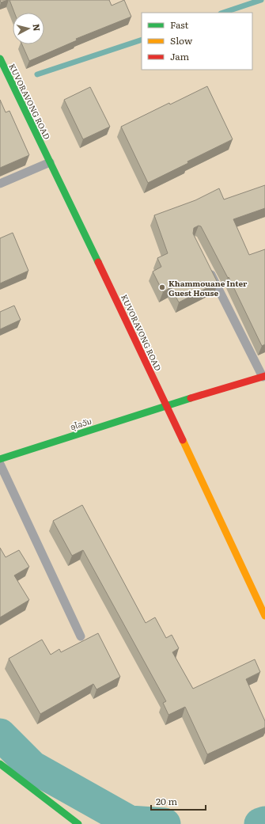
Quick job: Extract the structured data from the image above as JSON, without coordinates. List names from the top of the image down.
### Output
{
  "streets": {
    "street": ["KUVORAVONG ROAD", "ອຸໄລວັນ"]
  },
  "crossings": [
    ["KUVORAVONG ROAD", "ອຸໄລວັນ"]
  ],
  "places": ["Khammouane Inter Guest House"],
  "legend": ["Fast", "Slow", "Jam"],
  "scale_bar": "20 m",
  "north": "right"
}
